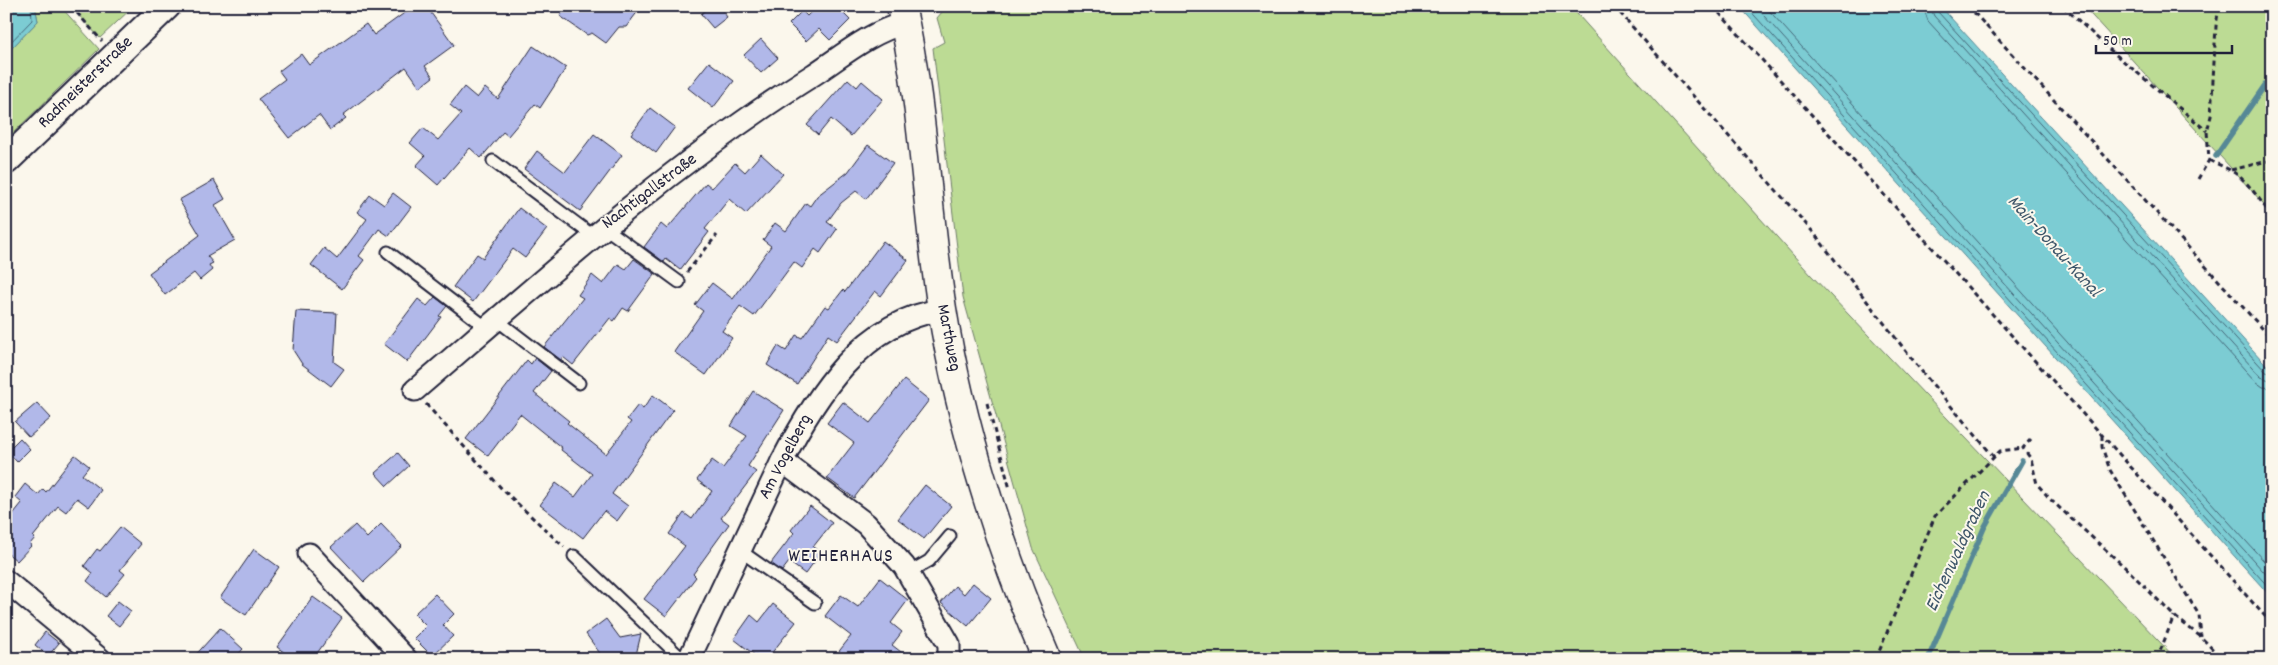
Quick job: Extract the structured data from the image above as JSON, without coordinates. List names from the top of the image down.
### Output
{
  "streets": {
    "main road": ["Marthweg"],
    "street": ["Radmeisterstraße", "Nachtigallstraße", "Am Vogelberg"]
  },
  "crossings": [
    ["Nachtigallstraße", "Marthweg"],
    ["Marthweg", "Am Vogelberg"]
  ],
  "districts": ["WEIHERHAUS"],
  "water": ["Main-Donau-Kanal", "Eichenwaldgraben"],
  "scale_bar": "50 m"
}
